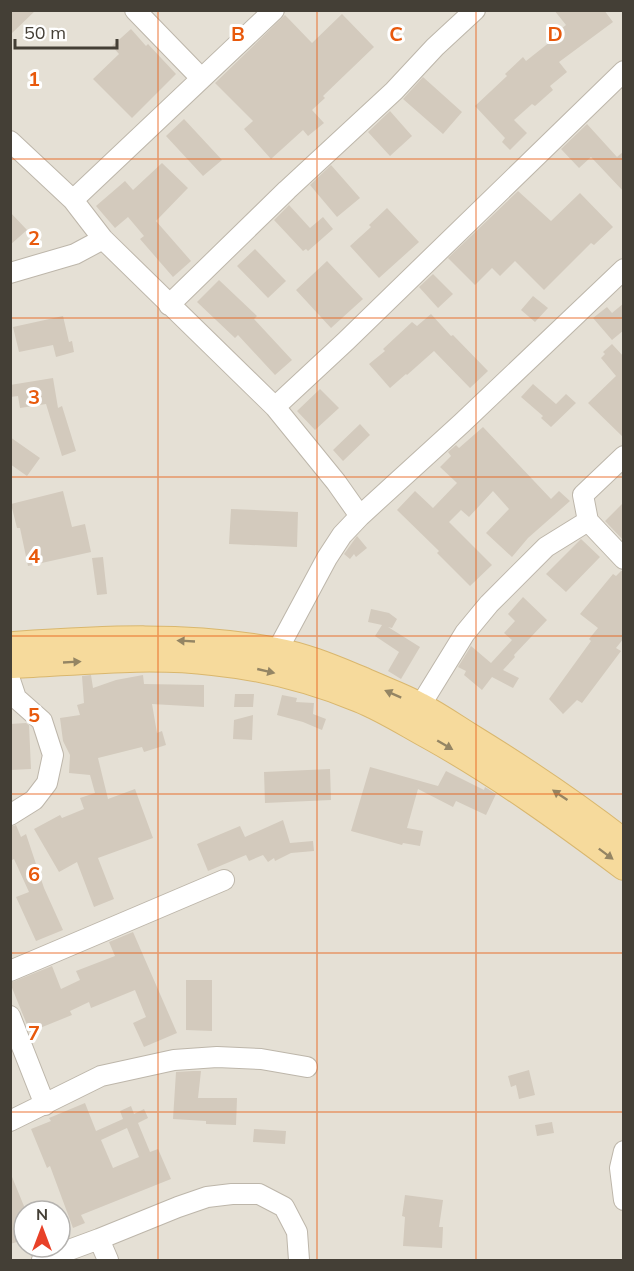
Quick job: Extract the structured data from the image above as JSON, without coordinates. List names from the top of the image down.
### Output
{
  "scale_bar": "50 m",
  "north": "top",
  "grid": {
    "columns": ["B", "C", "D"],
    "rows": [
      "1",
      "2",
      "3",
      "4",
      "5",
      "6",
      "7"
    ]
  }
}
